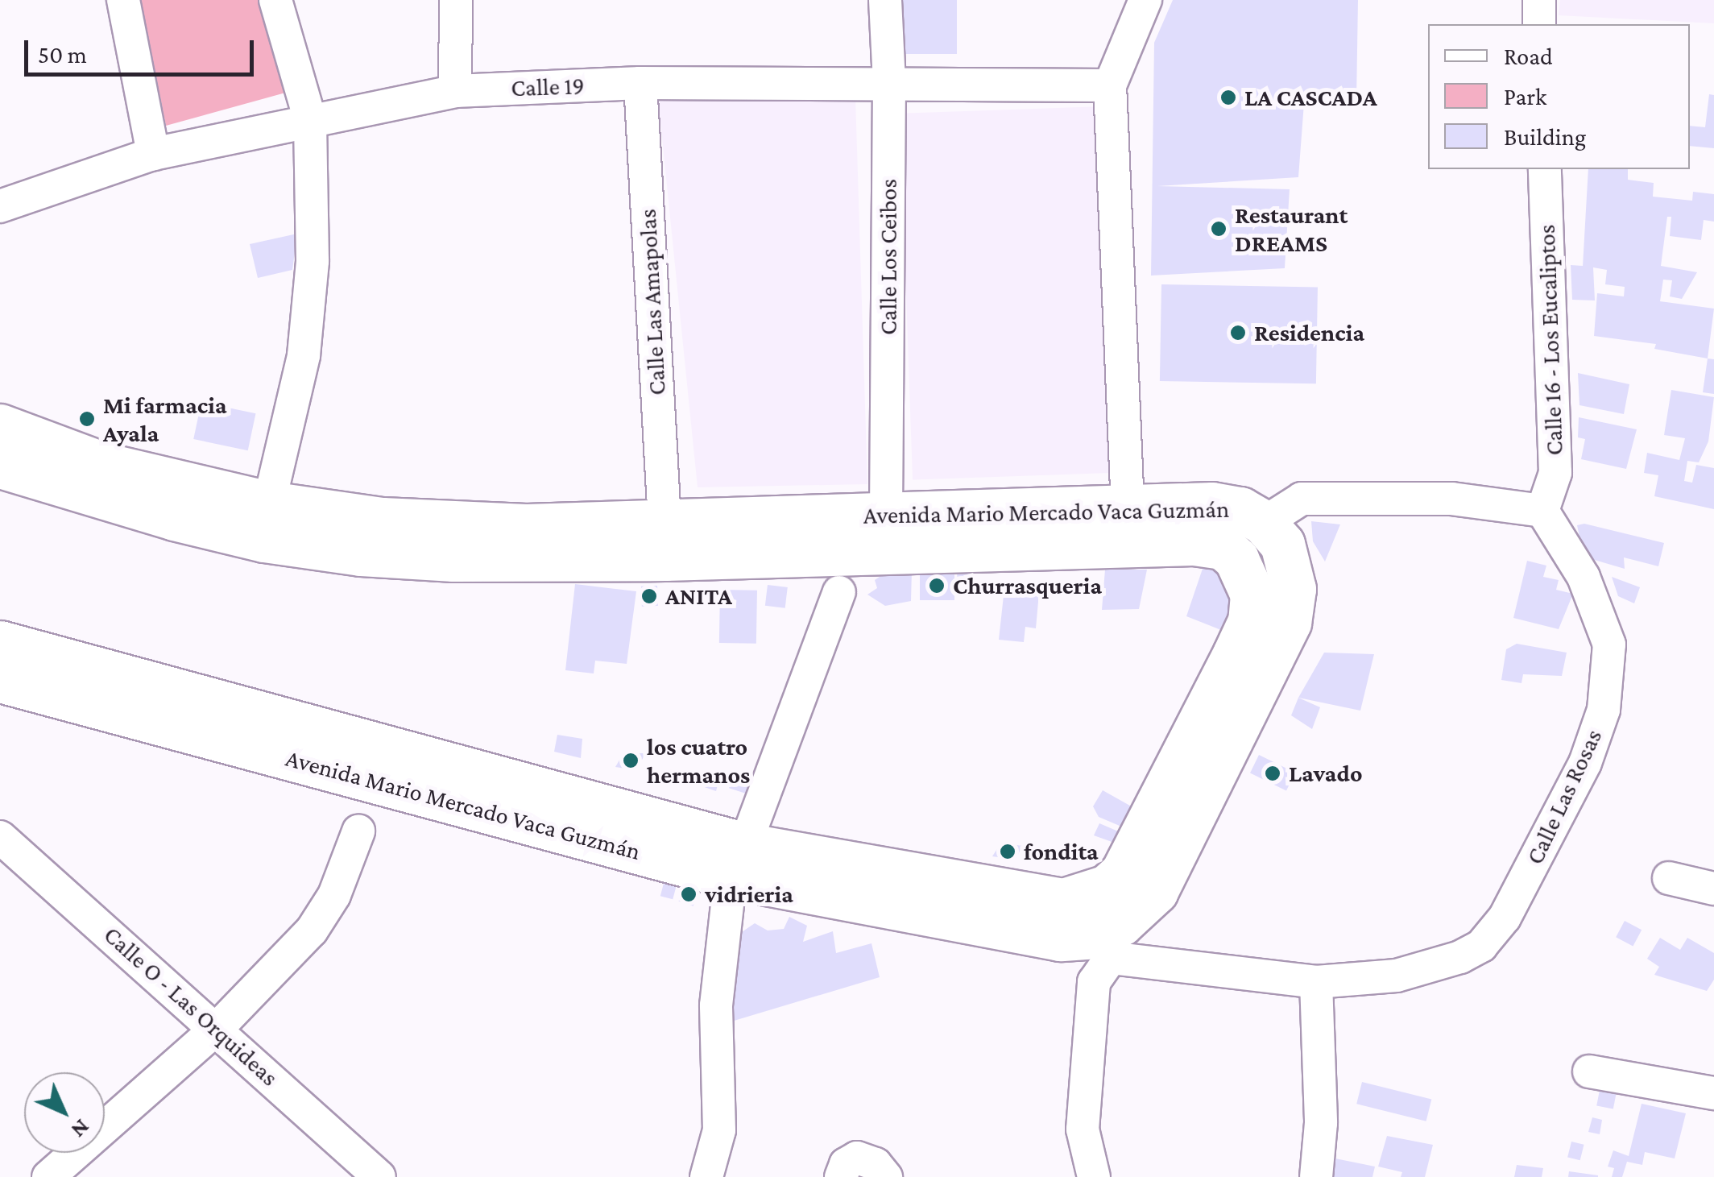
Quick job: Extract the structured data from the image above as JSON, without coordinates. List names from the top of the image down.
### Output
{
  "streets": {
    "main road": ["Avenida Mario Mercado Vaca Guzmán"],
    "street": [
      "Calle 19",
      "Calle Los Ceibos",
      "Calle Las Amapolas",
      "Calle 16 - Los Eucaliptos",
      "Calle Las Rosas",
      "Calle O - Las Orquideas"
    ]
  },
  "crossings": [
    ["Calle 19", "Calle Los Ceibos"],
    ["Calle 19", "Calle Las Amapolas"],
    ["Calle Los Ceibos", "Avenida Mario Mercado Vaca Guzmán"],
    ["Calle Las Amapolas", "Avenida Mario Mercado Vaca Guzmán"],
    ["Calle 16 - Los Eucaliptos", "Calle Las Rosas"],
    ["Avenida Mario Mercado Vaca Guzmán", "Calle Las Rosas"]
  ],
  "places": [
    "LA CASCADA",
    "Restaurant DREAMS",
    "Residencia",
    "Mi farmacia Ayala",
    "Churrasqueria",
    "ANITA",
    "los cuatro hermanos",
    "Lavado",
    "fondita",
    "vidrieria"
  ],
  "legend": ["Road", "Park", "Building"],
  "scale_bar": "50 m",
  "north": "bottom right"
}
